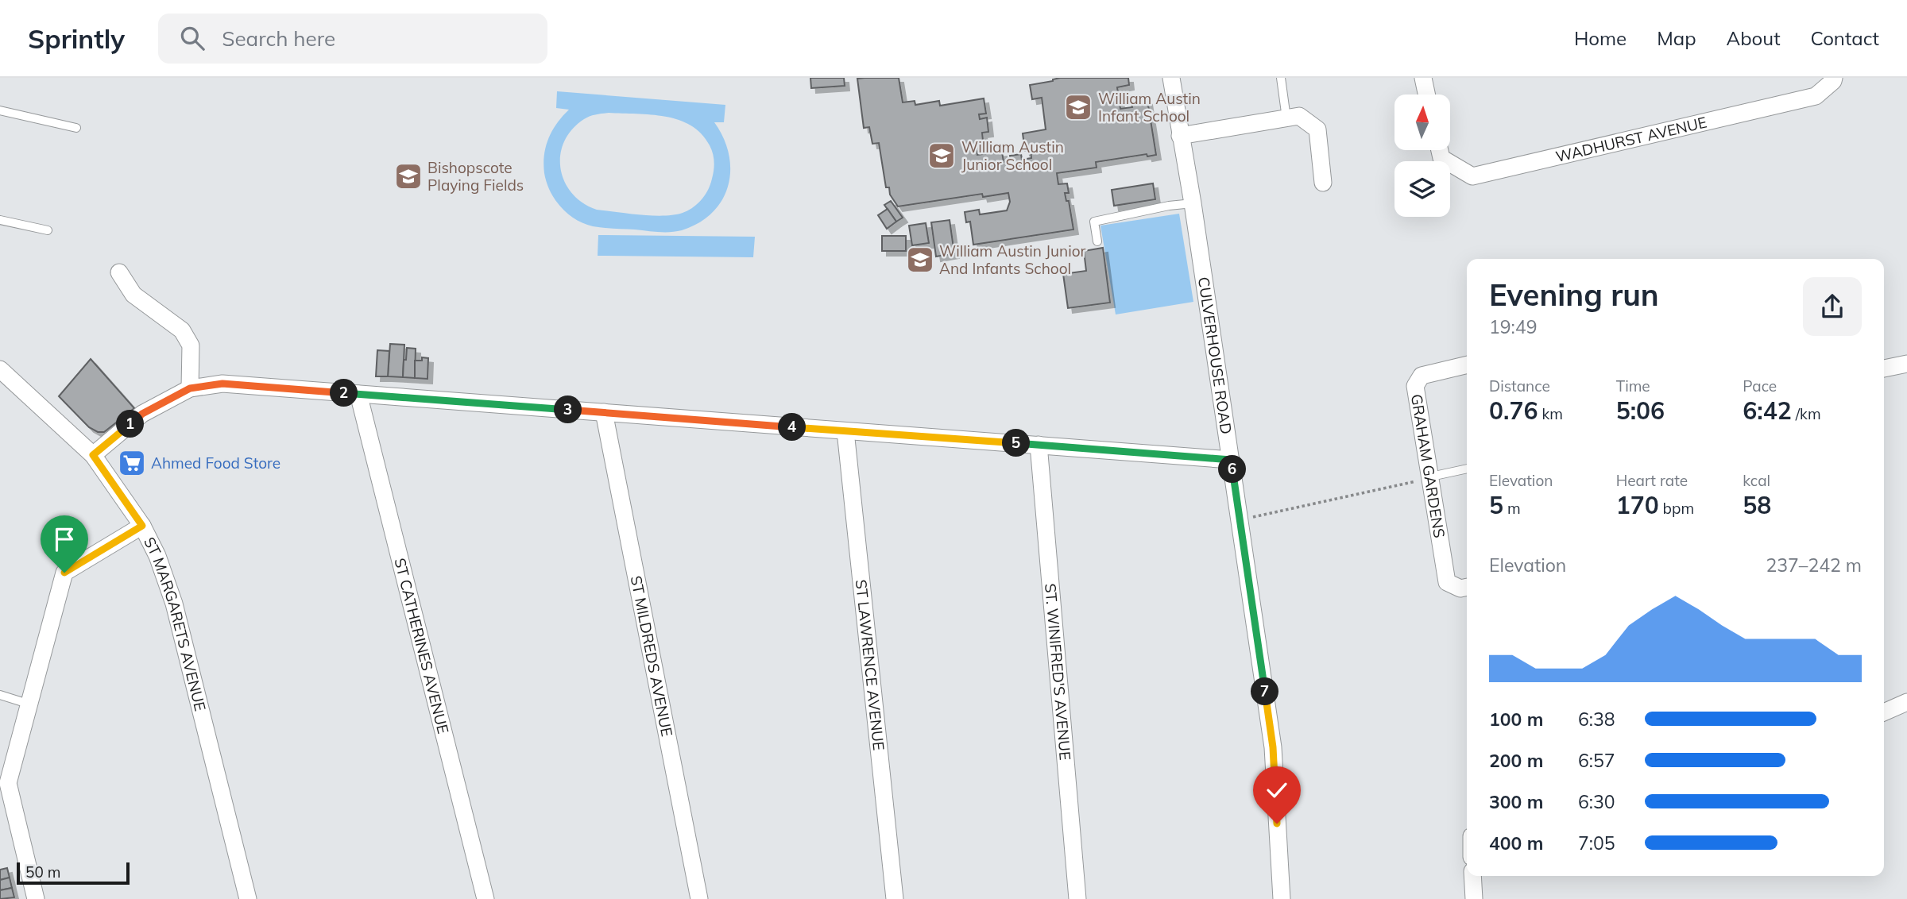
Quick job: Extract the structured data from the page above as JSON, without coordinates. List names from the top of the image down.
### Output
{
  "streets": {
    "street": [
      "WADHURST AVENUE",
      "CULVERHOUSE ROAD",
      "GRAHAM GARDENS",
      "ST MARGARETS AVENUE",
      "ST CATHERINES AVENUE",
      "ST MILDREDS AVENUE",
      "ST LAWRENCE AVENUE",
      "ST. WINIFRED'S AVENUE"
    ]
  },
  "places": {
    "school or university": [
      "William Austin Infant School",
      "William Austin Junior School",
      "Bishopscote Playing Fields",
      "William Austin Junior And Infants School"
    ],
    "supermarket": ["Ahmed Food Store"]
  },
  "scale_bar": "50 m",
  "north": "top",
  "page": {
    "header": "Sprintly",
    "search": "Search here",
    "nav": [
      "Home",
      "Map",
      "About",
      "Contact"
    ],
    "heading": ["Evening run", "19:49"],
    "stats": [
      ["Distance", "0.76 km"],
      ["Time", "5:06"],
      ["Pace", "6:42 /km"],
      ["Elevation", "5 m"],
      ["Heart rate", "170 bpm"],
      ["kcal", "58"]
    ],
    "pins": [
      "2",
      "3",
      "1",
      "4",
      "5",
      "6",
      "7"
    ],
    "chart": ["Elevation", "237–242 m"],
    "list": [
      {
        "name": "100 m",
        "note": "6:38"
      },
      {
        "name": "200 m",
        "note": "6:57"
      },
      {
        "name": "300 m",
        "note": "6:30"
      },
      {
        "name": "400 m",
        "note": "7:05"
      }
    ],
    "scale": "50 m"
  }
}
